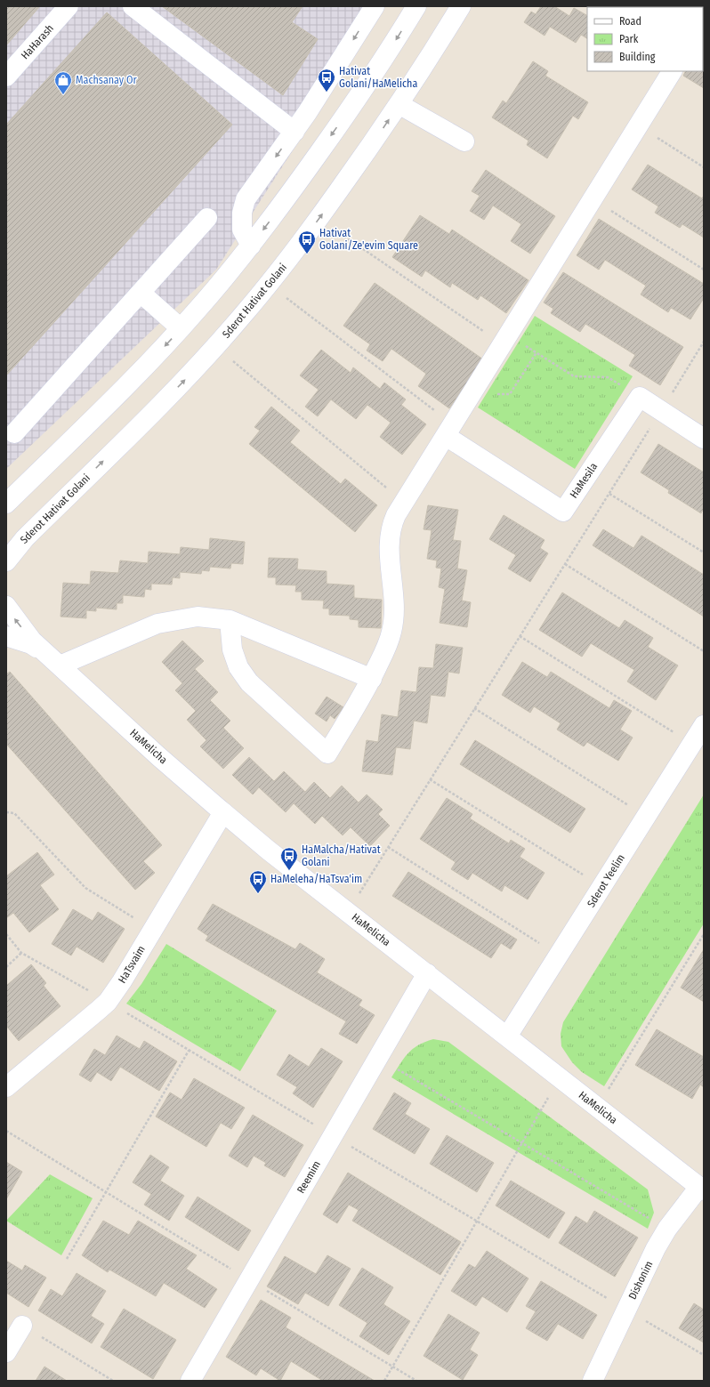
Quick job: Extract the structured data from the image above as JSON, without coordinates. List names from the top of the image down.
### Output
{
  "streets": {
    "street": [
      "HaHarash",
      "Sderot Hativat Golani",
      "HaMesila",
      "HaMelicha",
      "Sderot Yeelim",
      "HaTsvaim",
      "Reemim",
      "Dishonim"
    ]
  },
  "crossings": [
    ["HaMelicha", "Sderot Yeelim"],
    ["HaMelicha", "HaTsvaim"],
    ["HaMelicha", "Reemim"],
    ["HaMelicha", "Dishonim"]
  ],
  "places": {
    "bus stop": [
      "Hativat Golani/HaMelicha",
      "Hativat Golani/Ze'evim Square",
      "HaMalcha/Hativat Golani",
      "HaMeleha/HaTsva'im"
    ],
    "shop": ["Machsanay Or"]
  },
  "legend": ["Road", "Park", "Building"]
}
